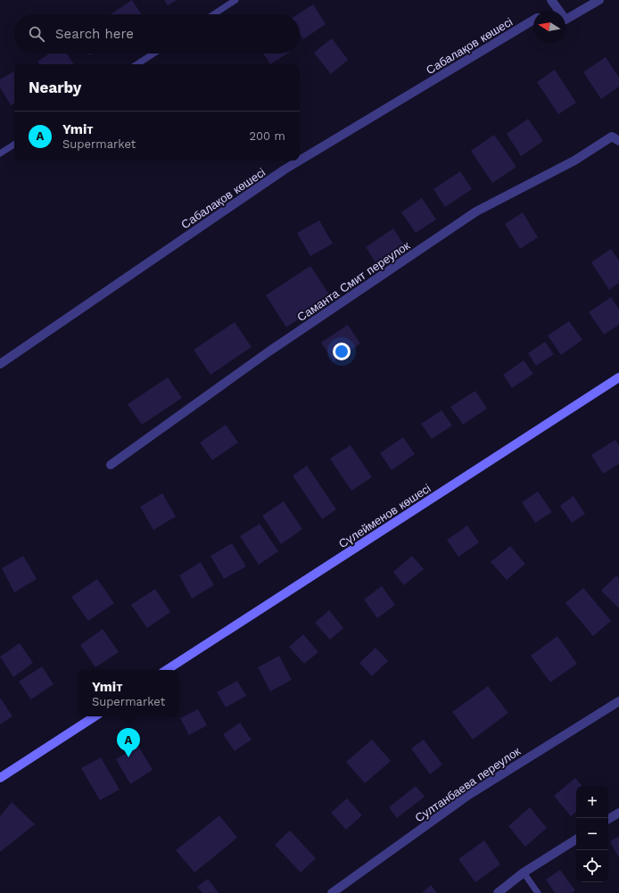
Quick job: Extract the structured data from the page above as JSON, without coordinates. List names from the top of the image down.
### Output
{
  "streets": {
    "main road": ["Сүлейменов көшесі"],
    "street": ["Сабалақов көшесі", "Саманта Смит переулок", "Султанбаева переулок"]
  },
  "north": "left",
  "page": {
    "search": "Search here",
    "heading": "Nearby",
    "list": [
      {
        "mark": "A",
        "name": "Ymiт",
        "note": "Supermarket",
        "value": "200 m"
      }
    ],
    "popup": ["Ymiт", "Supermarket"],
    "pins": "A",
    "map_buttons": ["+", "−"]
  }
}
